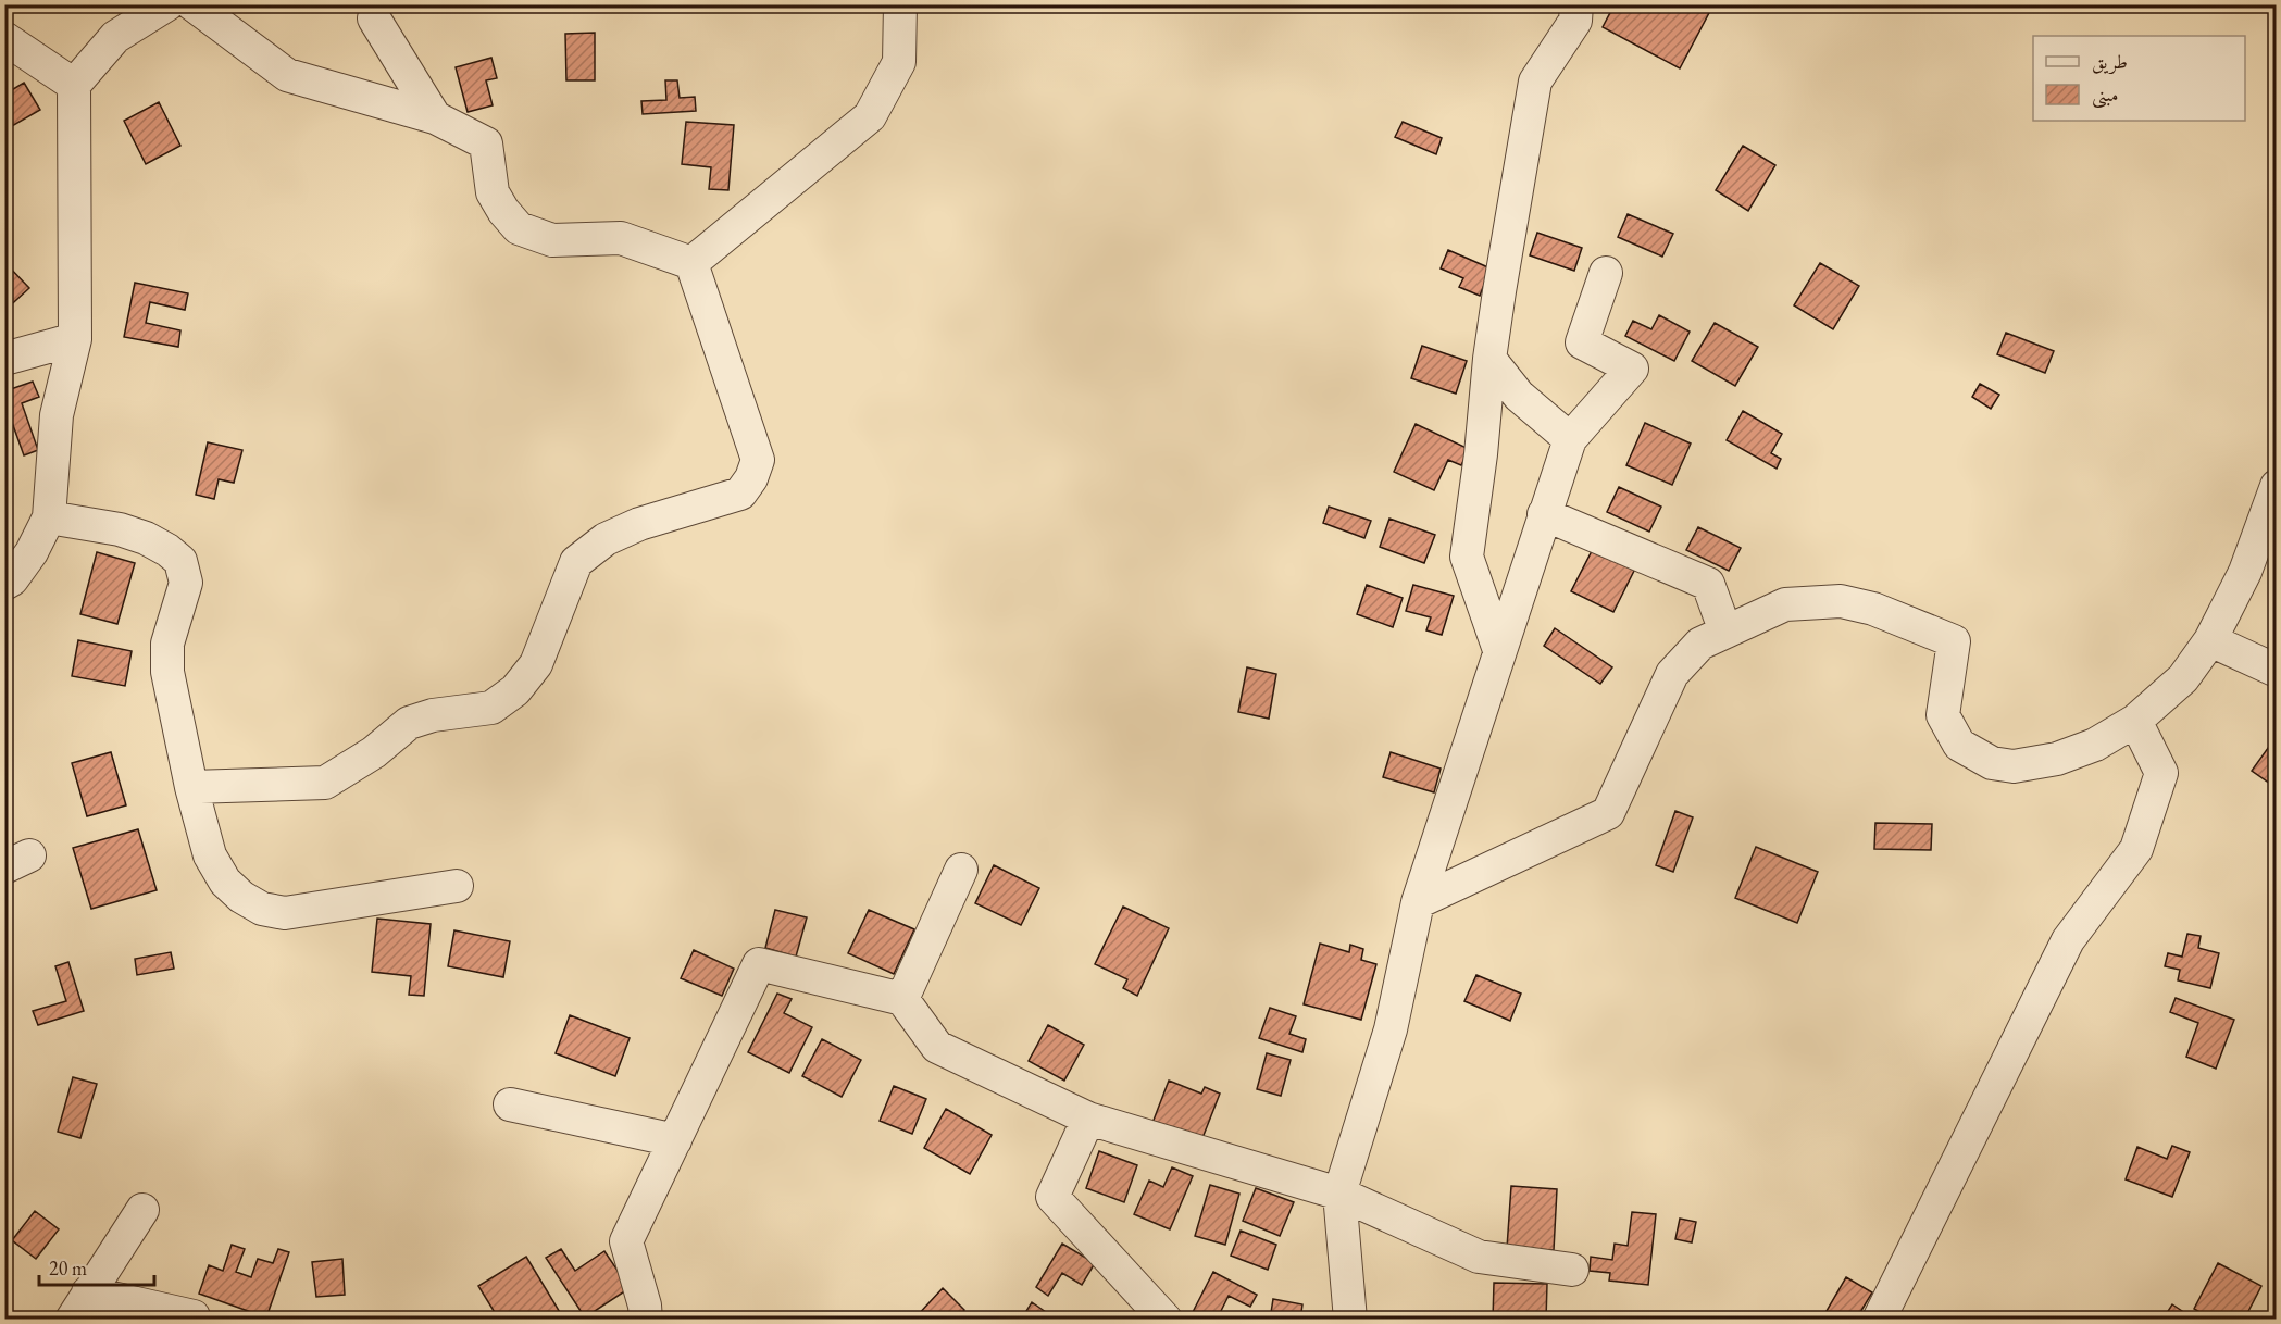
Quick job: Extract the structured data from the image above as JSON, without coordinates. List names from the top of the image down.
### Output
{
  "legend": ["طريق", "مبنى"],
  "scale_bar": "20 m"
}
